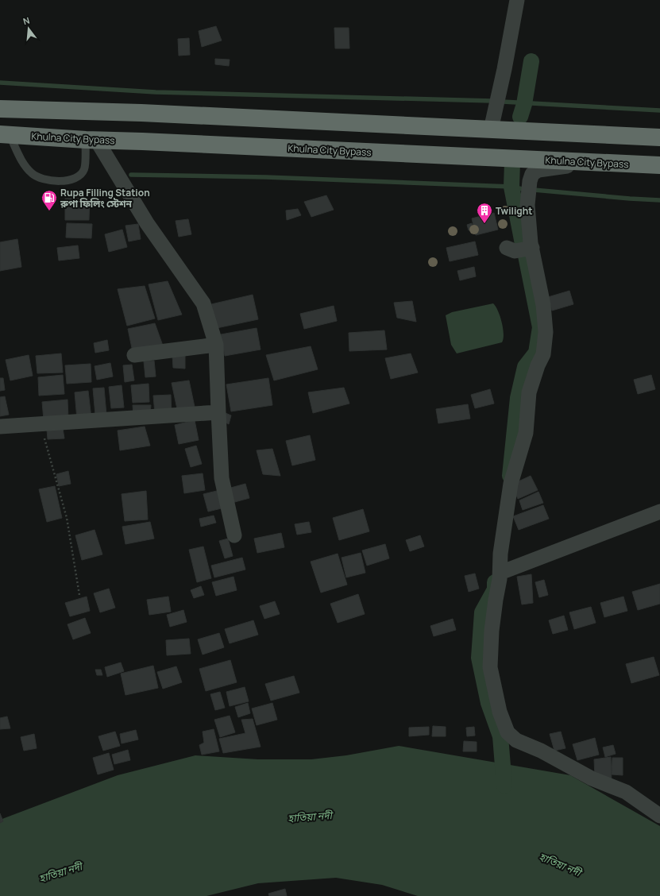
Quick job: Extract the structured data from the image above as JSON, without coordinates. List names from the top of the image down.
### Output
{
  "streets": {
    "highway": ["Khulna City Bypass"]
  },
  "water": ["হাতিয়া নদী"],
  "places": {
    "fuel station": ["Rupa Filling Station রুপা ফিলিং স্টেশন"],
    "building": ["Twilight"]
  },
  "north": "top"
}
